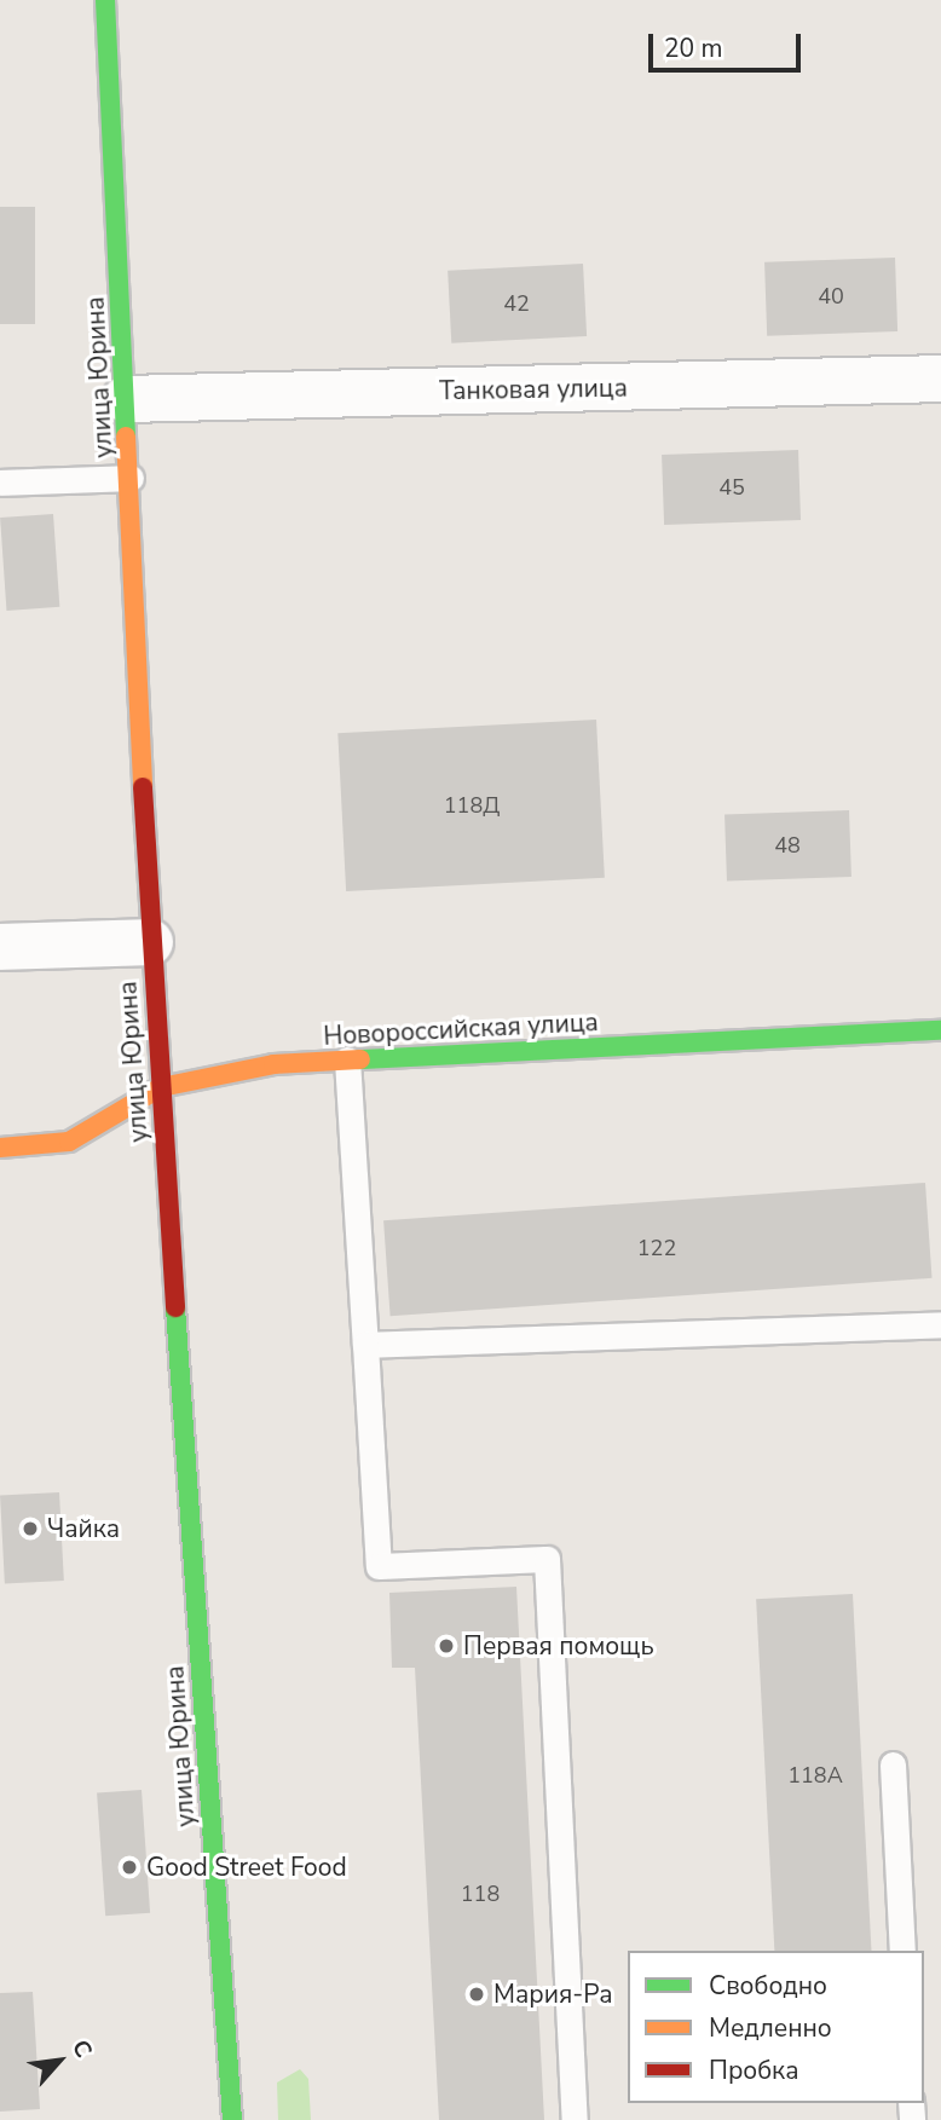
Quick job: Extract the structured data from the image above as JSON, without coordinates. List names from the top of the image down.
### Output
{
  "streets": {
    "street": ["улица Юрина", "Танковая улица", "Новороссийская улица"]
  },
  "crossings": [
    ["улица Юрина", "Танковая улица"],
    ["улица Юрина", "Новороссийская улица"]
  ],
  "places": [
    "Чайка",
    "Первая помощь",
    "Good Street Food",
    "Мария-Ра"
  ],
  "house_numbers": [
    "40",
    "42",
    "45",
    "118Д",
    "48",
    "122",
    "118А",
    "118"
  ],
  "legend": ["Свободно", "Медленно", "Пробка"],
  "scale_bar": "20 m",
  "north": "top right"
}
